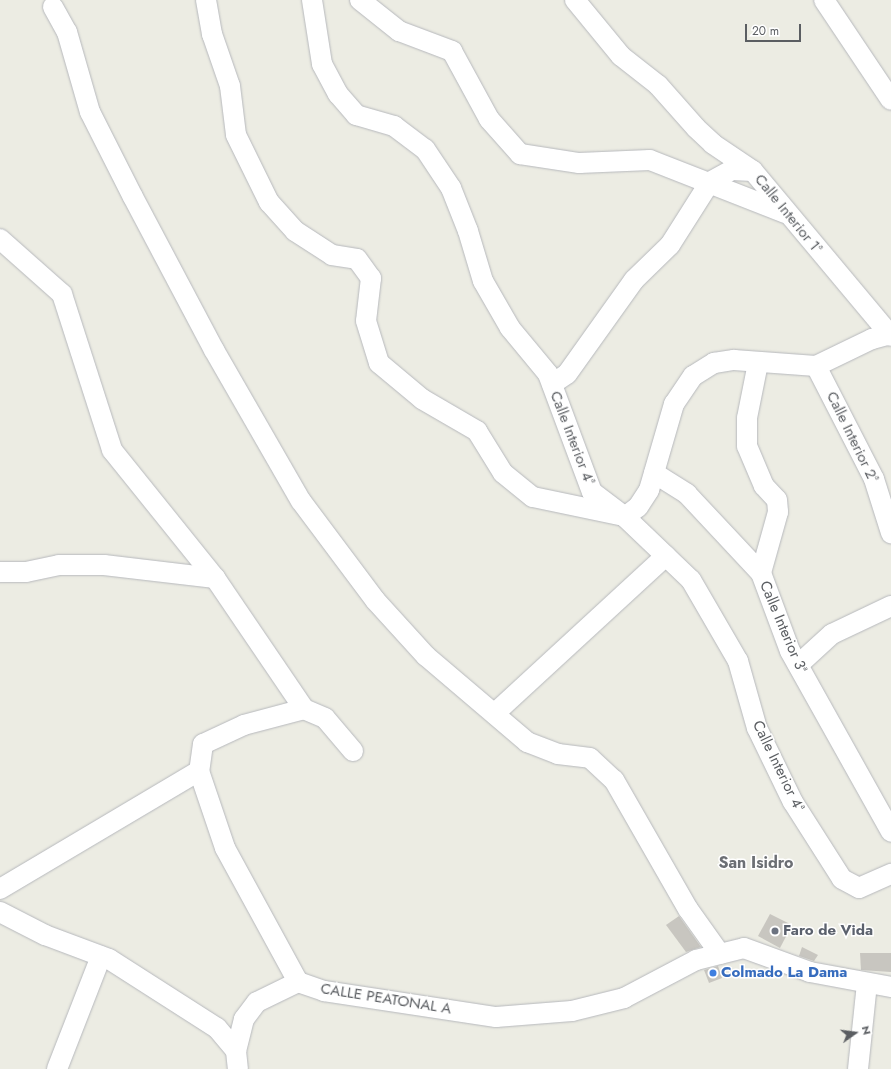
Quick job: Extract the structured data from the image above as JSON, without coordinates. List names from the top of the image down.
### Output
{
  "streets": {
    "street": [
      "Calle Interior 1ª",
      "Calle Interior 2ª",
      "Calle Interior 4ª",
      "Calle Interior 3ª",
      "CALLE PEATONAL A"
    ]
  },
  "districts": ["San Isidro"],
  "places": ["Faro de Vida", "Colmado La Dama"],
  "scale_bar": "20 m",
  "north": "right"
}
